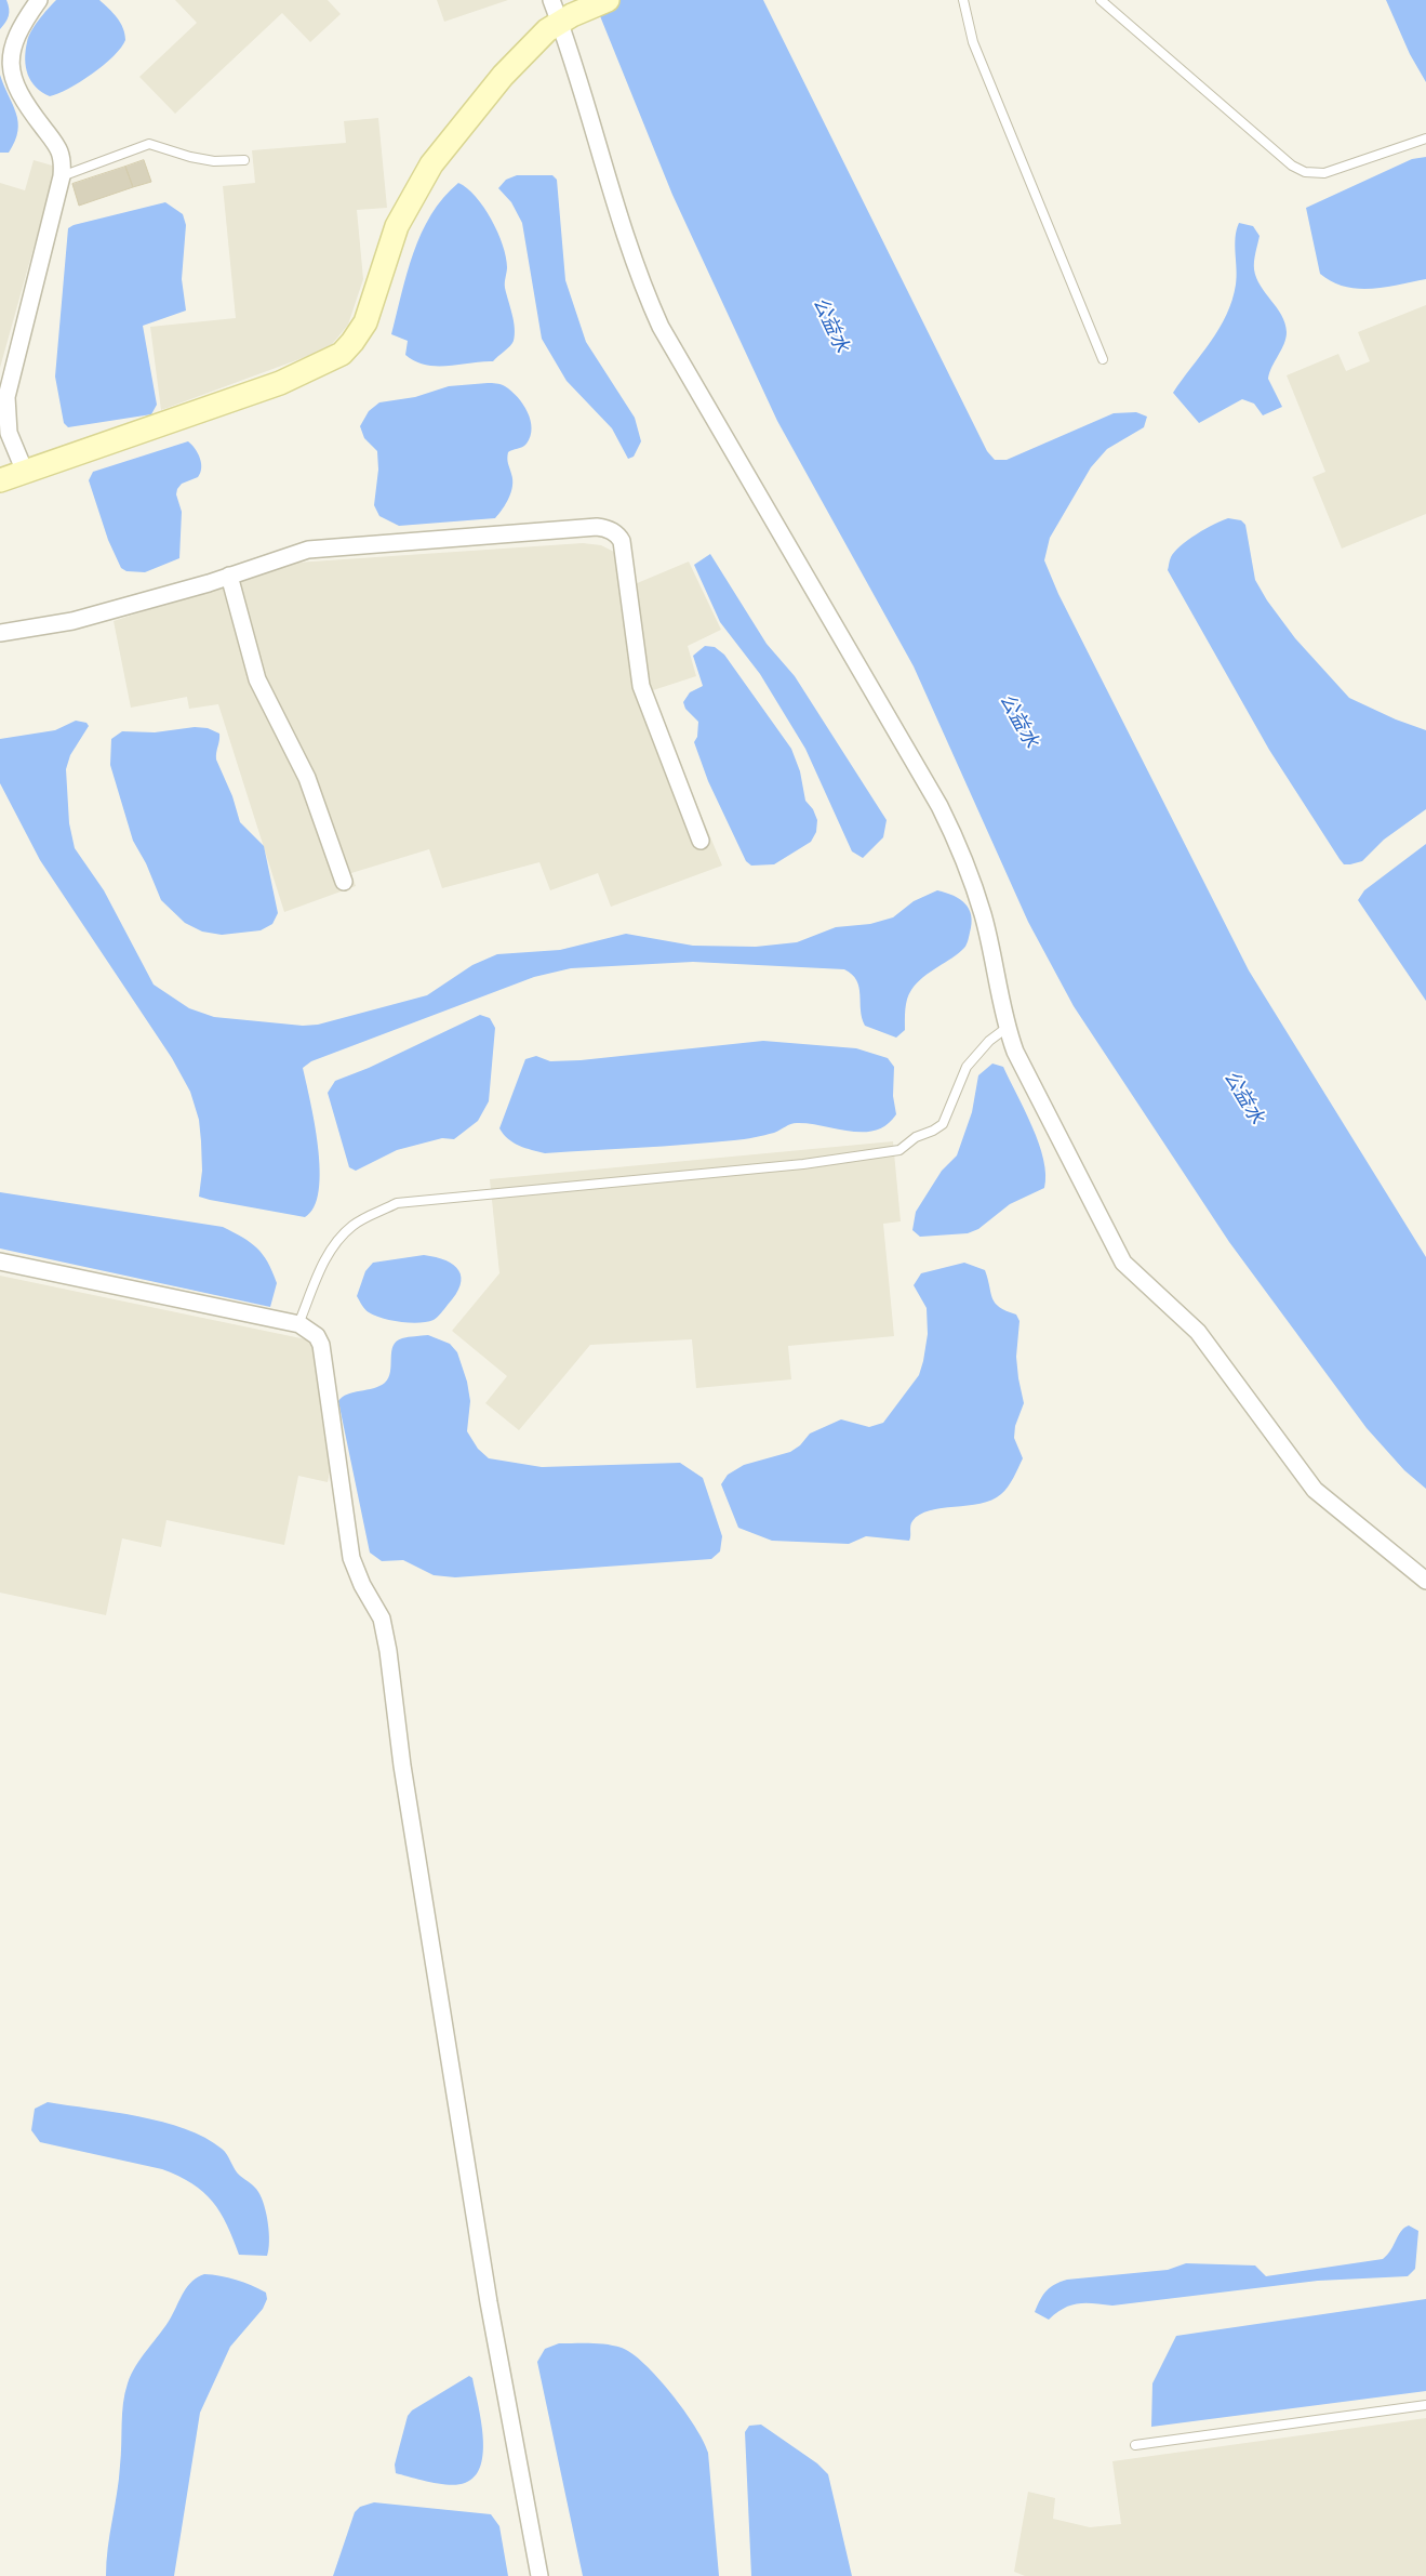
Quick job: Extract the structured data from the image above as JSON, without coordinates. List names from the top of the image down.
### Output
{
  "water": ["公益水"]
}
